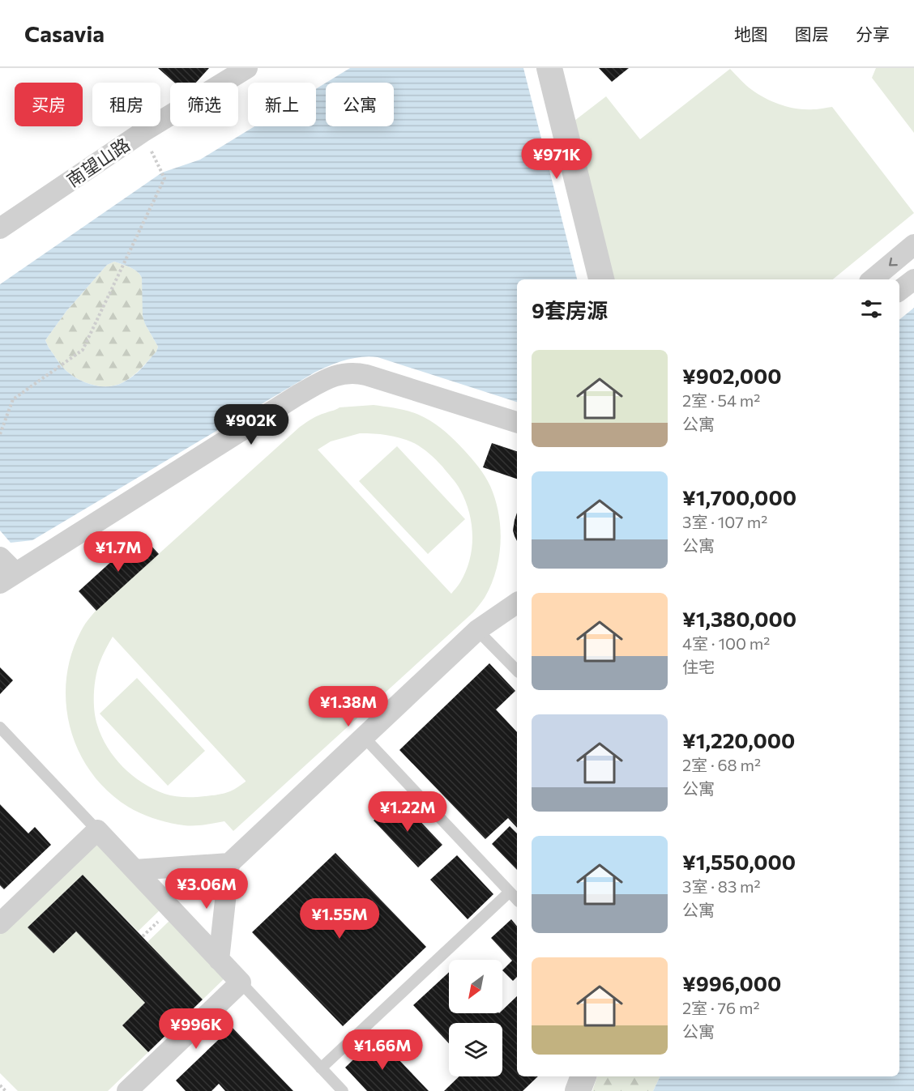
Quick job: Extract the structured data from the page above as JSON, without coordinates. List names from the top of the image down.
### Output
{
  "streets": {
    "street": ["南望山路"]
  },
  "north": "bottom left",
  "page": {
    "header": "Casavia",
    "nav": ["地图", "图层", "分享"],
    "chip": [
      "买房",
      "租房",
      "筛选",
      "新上",
      "公寓"
    ],
    "price": [
      "¥971K",
      "¥902K",
      "¥1.7M",
      "¥1.38M",
      "¥1.22M",
      "¥3.06M",
      "¥1.55M",
      "¥996K",
      "¥1.66M"
    ],
    "heading": "9套房源",
    "list": [
      {
        "name": "¥902,000",
        "note": "2室 · 54 m² · 公寓"
      },
      {
        "name": "¥1,700,000",
        "note": "3室 · 107 m² · 公寓"
      },
      {
        "name": "¥1,380,000",
        "note": "4室 · 100 m² · 住宅"
      },
      {
        "name": "¥1,220,000",
        "note": "2室 · 68 m² · 公寓"
      },
      {
        "name": "¥1,550,000",
        "note": "3室 · 83 m² · 公寓"
      },
      {
        "name": "¥996,000",
        "note": "2室 · 76 m² · 公寓"
      }
    ]
  }
}
